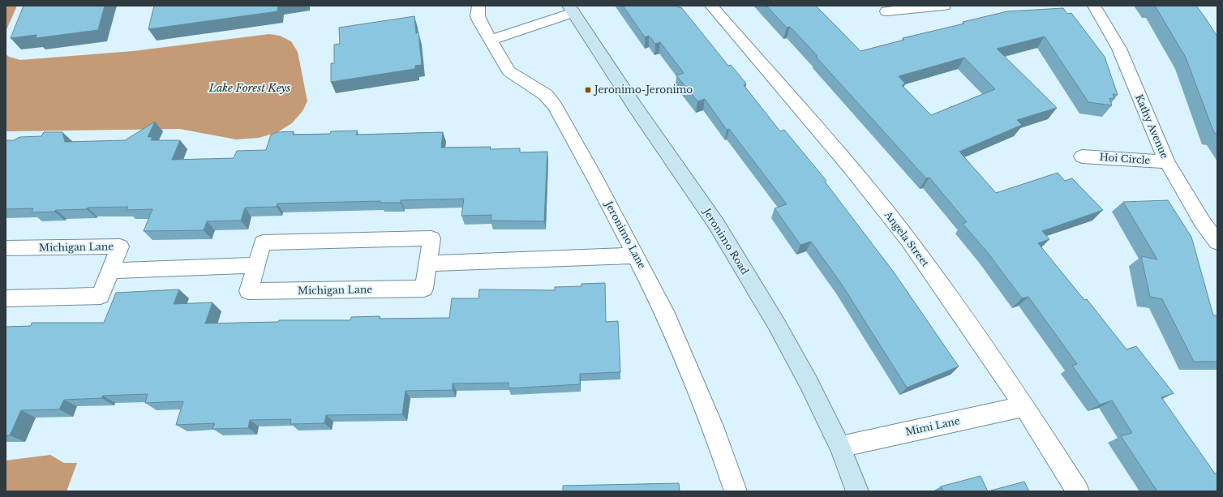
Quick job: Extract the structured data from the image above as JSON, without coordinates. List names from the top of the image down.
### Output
{
  "streets": {
    "main road": ["Jeronimo Road"],
    "street": [
      "Kathy Avenue",
      "Hoi Circle",
      "Jeronimo Lane",
      "Angela Street",
      "Michigan Lane",
      "Mimi Lane"
    ]
  },
  "crossings": [
    ["Kathy Avenue", "Hoi Circle"],
    ["Angela Street", "Mimi Lane"],
    ["Jeronimo Road", "Mimi Lane"]
  ],
  "water": ["Lake Forest Keys"],
  "places": {
    "transit": ["Jeronimo-Jeronimo"]
  }
}
